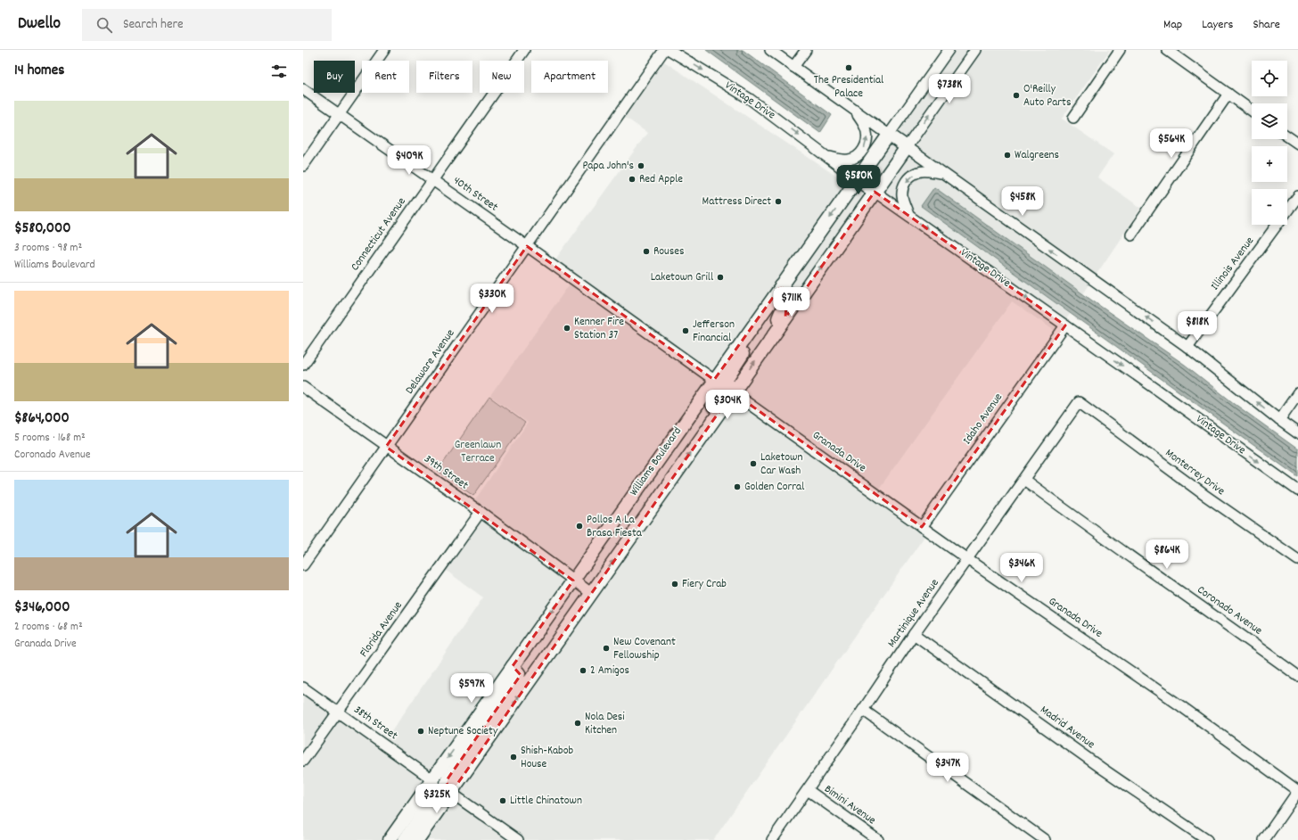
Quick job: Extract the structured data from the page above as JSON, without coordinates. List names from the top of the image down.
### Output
{
  "streets": {
    "main road": ["Vintage Drive", "Williams Boulevard"],
    "street": [
      "40th Street",
      "Connecticut Avenue",
      "Illinois Avenue",
      "Delaware Avenue",
      "Idaho Avenue",
      "Granada Drive",
      "39th Street",
      "Monterrey Drive",
      "Coronado Avenue",
      "Martinique Avenue",
      "Florida Avenue",
      "38th Street",
      "Madrid Avenue",
      "Bimini Avenue"
    ]
  },
  "crossings": [
    ["Vintage Drive", "Idaho Avenue"],
    ["Vintage Drive", "Williams Boulevard"],
    ["40th Street", "Connecticut Avenue"],
    ["40th Street", "Delaware Avenue"],
    ["40th Street", "Williams Boulevard"],
    ["Delaware Avenue", "39th Street"],
    ["Idaho Avenue", "Granada Drive"],
    ["Granada Drive", "Williams Boulevard"],
    ["Granada Drive", "Martinique Avenue"],
    ["Williams Boulevard", "39th Street"],
    ["Williams Boulevard", "38th Street"],
    ["39th Street", "Florida Avenue"],
    ["Monterrey Drive", "Martinique Avenue"],
    ["Coronado Avenue", "Martinique Avenue"],
    ["Martinique Avenue", "Madrid Avenue"],
    ["Martinique Avenue", "Bimini Avenue"],
    ["Florida Avenue", "38th Street"]
  ],
  "parks": ["Greenlawn Terrace"],
  "places": [
    "The Presidential Palace",
    "O'Reilly Auto Parts",
    "Walgreens",
    "Papa John's",
    "Red Apple",
    "Mattress Direct",
    "Rouses",
    "Laketown Grill",
    "Kenner Fire Station 37",
    "Jefferson Financial",
    "Laketown Car Wash",
    "Golden Corral",
    "Pollos A La Brasa Fiesta",
    "Fiery Crab",
    "New Covenant Fellowship",
    "2 Amigos",
    "Nola Desi Kitchen",
    "Neptune Society",
    "Shish-Kabob House",
    "Little Chinatown"
  ],
  "page": {
    "header": "Dwello",
    "search": "Search here",
    "nav": ["Map", "Layers", "Share"],
    "heading": "14 homes",
    "map_buttons": ["+", "−"],
    "chip": [
      "Buy",
      "Rent",
      "Filters",
      "New",
      "Apartment"
    ],
    "price": [
      "$738K",
      "$564K",
      "$409K",
      "$580K",
      "$458K",
      "$330K",
      "$711K",
      "$818K",
      "$304K",
      "$864K",
      "$346K",
      "$597K",
      "$347K",
      "$325K"
    ],
    "list": [
      {
        "name": "$580,000",
        "note": "3 rooms · 98 m² · Williams Boulevard"
      },
      {
        "name": "$864,000",
        "note": "5 rooms · 168 m² · Coronado Avenue"
      },
      {
        "name": "$346,000",
        "note": "2 rooms · 68 m² · Granada Drive"
      }
    ]
  }
}
